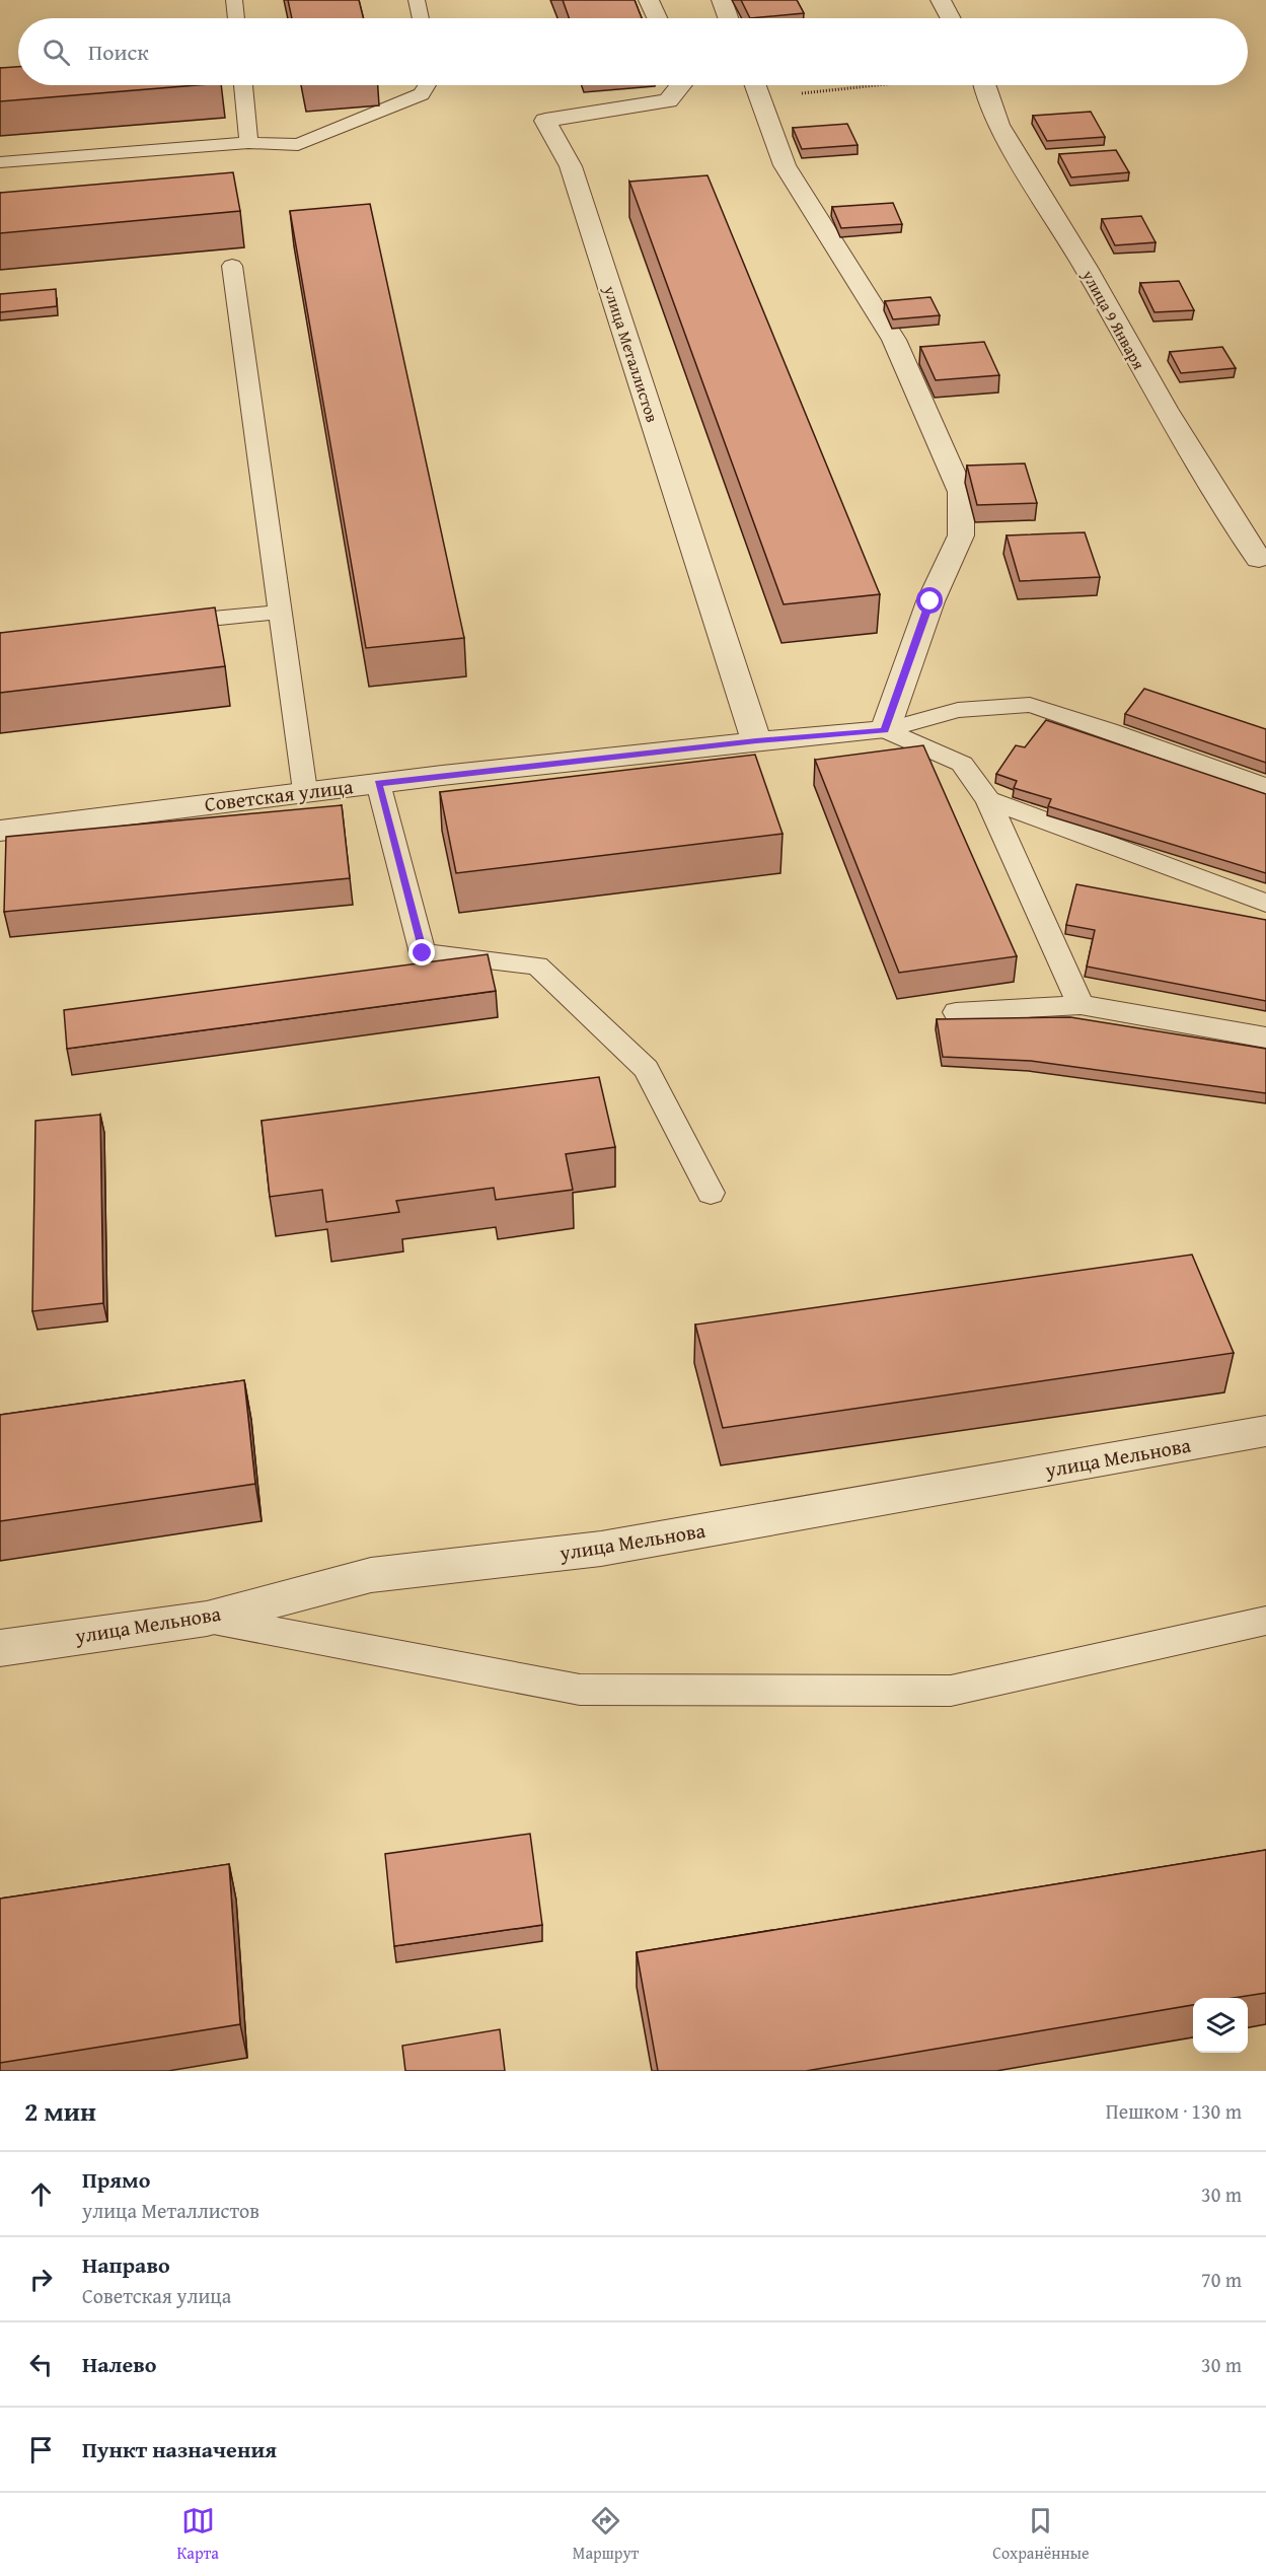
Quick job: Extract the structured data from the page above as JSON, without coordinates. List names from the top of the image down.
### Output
{
  "streets": {
    "street": [
      "улица 9 Января",
      "улица Металлистов",
      "Советская улица",
      "улица Мельнова"
    ]
  },
  "crossings": [
    ["улица Металлистов", "Советская улица"]
  ],
  "page": {
    "search": "Поиск",
    "heading": ["2 мин", "Пешком · 130 m"],
    "list": [
      ["Прямо", "улица Металлистов", "30 m"],
      ["Направо", "Советская улица", "70 m"],
      ["Налево", "30 m"],
      "Пункт назначения"
    ],
    "nav": ["Карта", "Маршрут", "Сохранённые"]
  }
}
